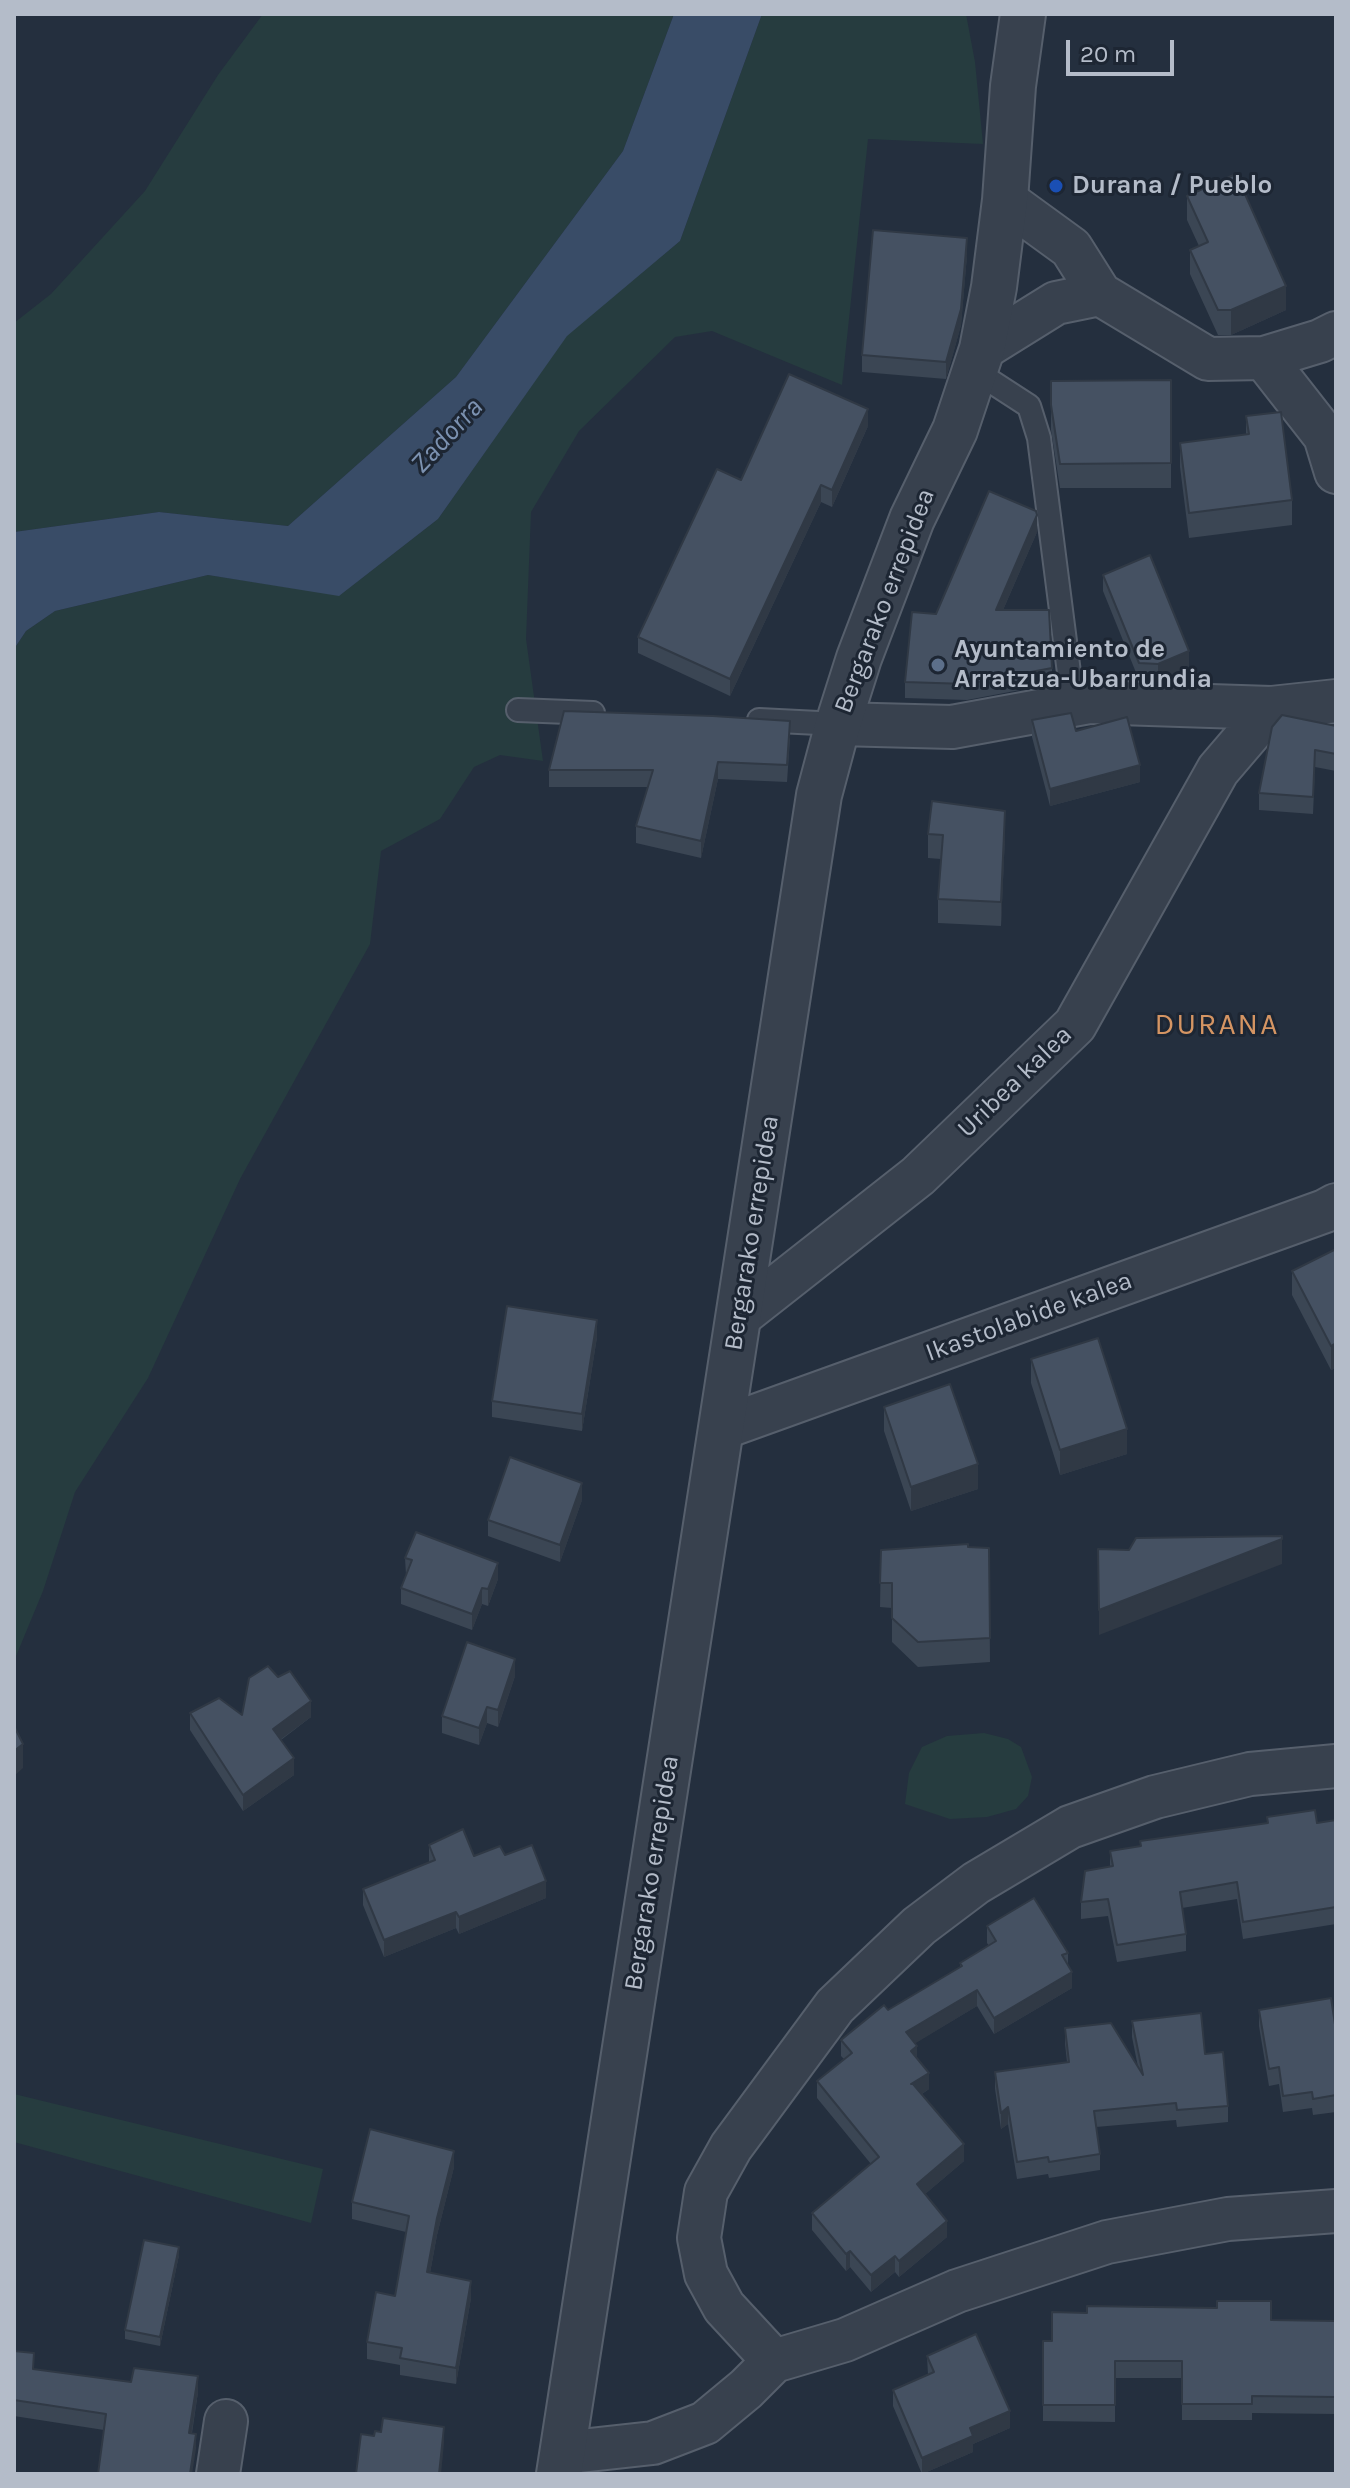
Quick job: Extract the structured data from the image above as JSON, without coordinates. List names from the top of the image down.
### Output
{
  "streets": {
    "street": ["Bergarako errepidea", "Uribea kalea", "Ikastolabide kalea"]
  },
  "crossings": [
    ["Bergarako errepidea", "Uribea kalea"],
    ["Bergarako errepidea", "Ikastolabide kalea"]
  ],
  "districts": ["DURANA"],
  "water": ["Zadorra"],
  "places": ["Durana / Pueblo", "Ayuntamiento de Arratzua-Ubarrundia"],
  "scale_bar": "20 m"
}
